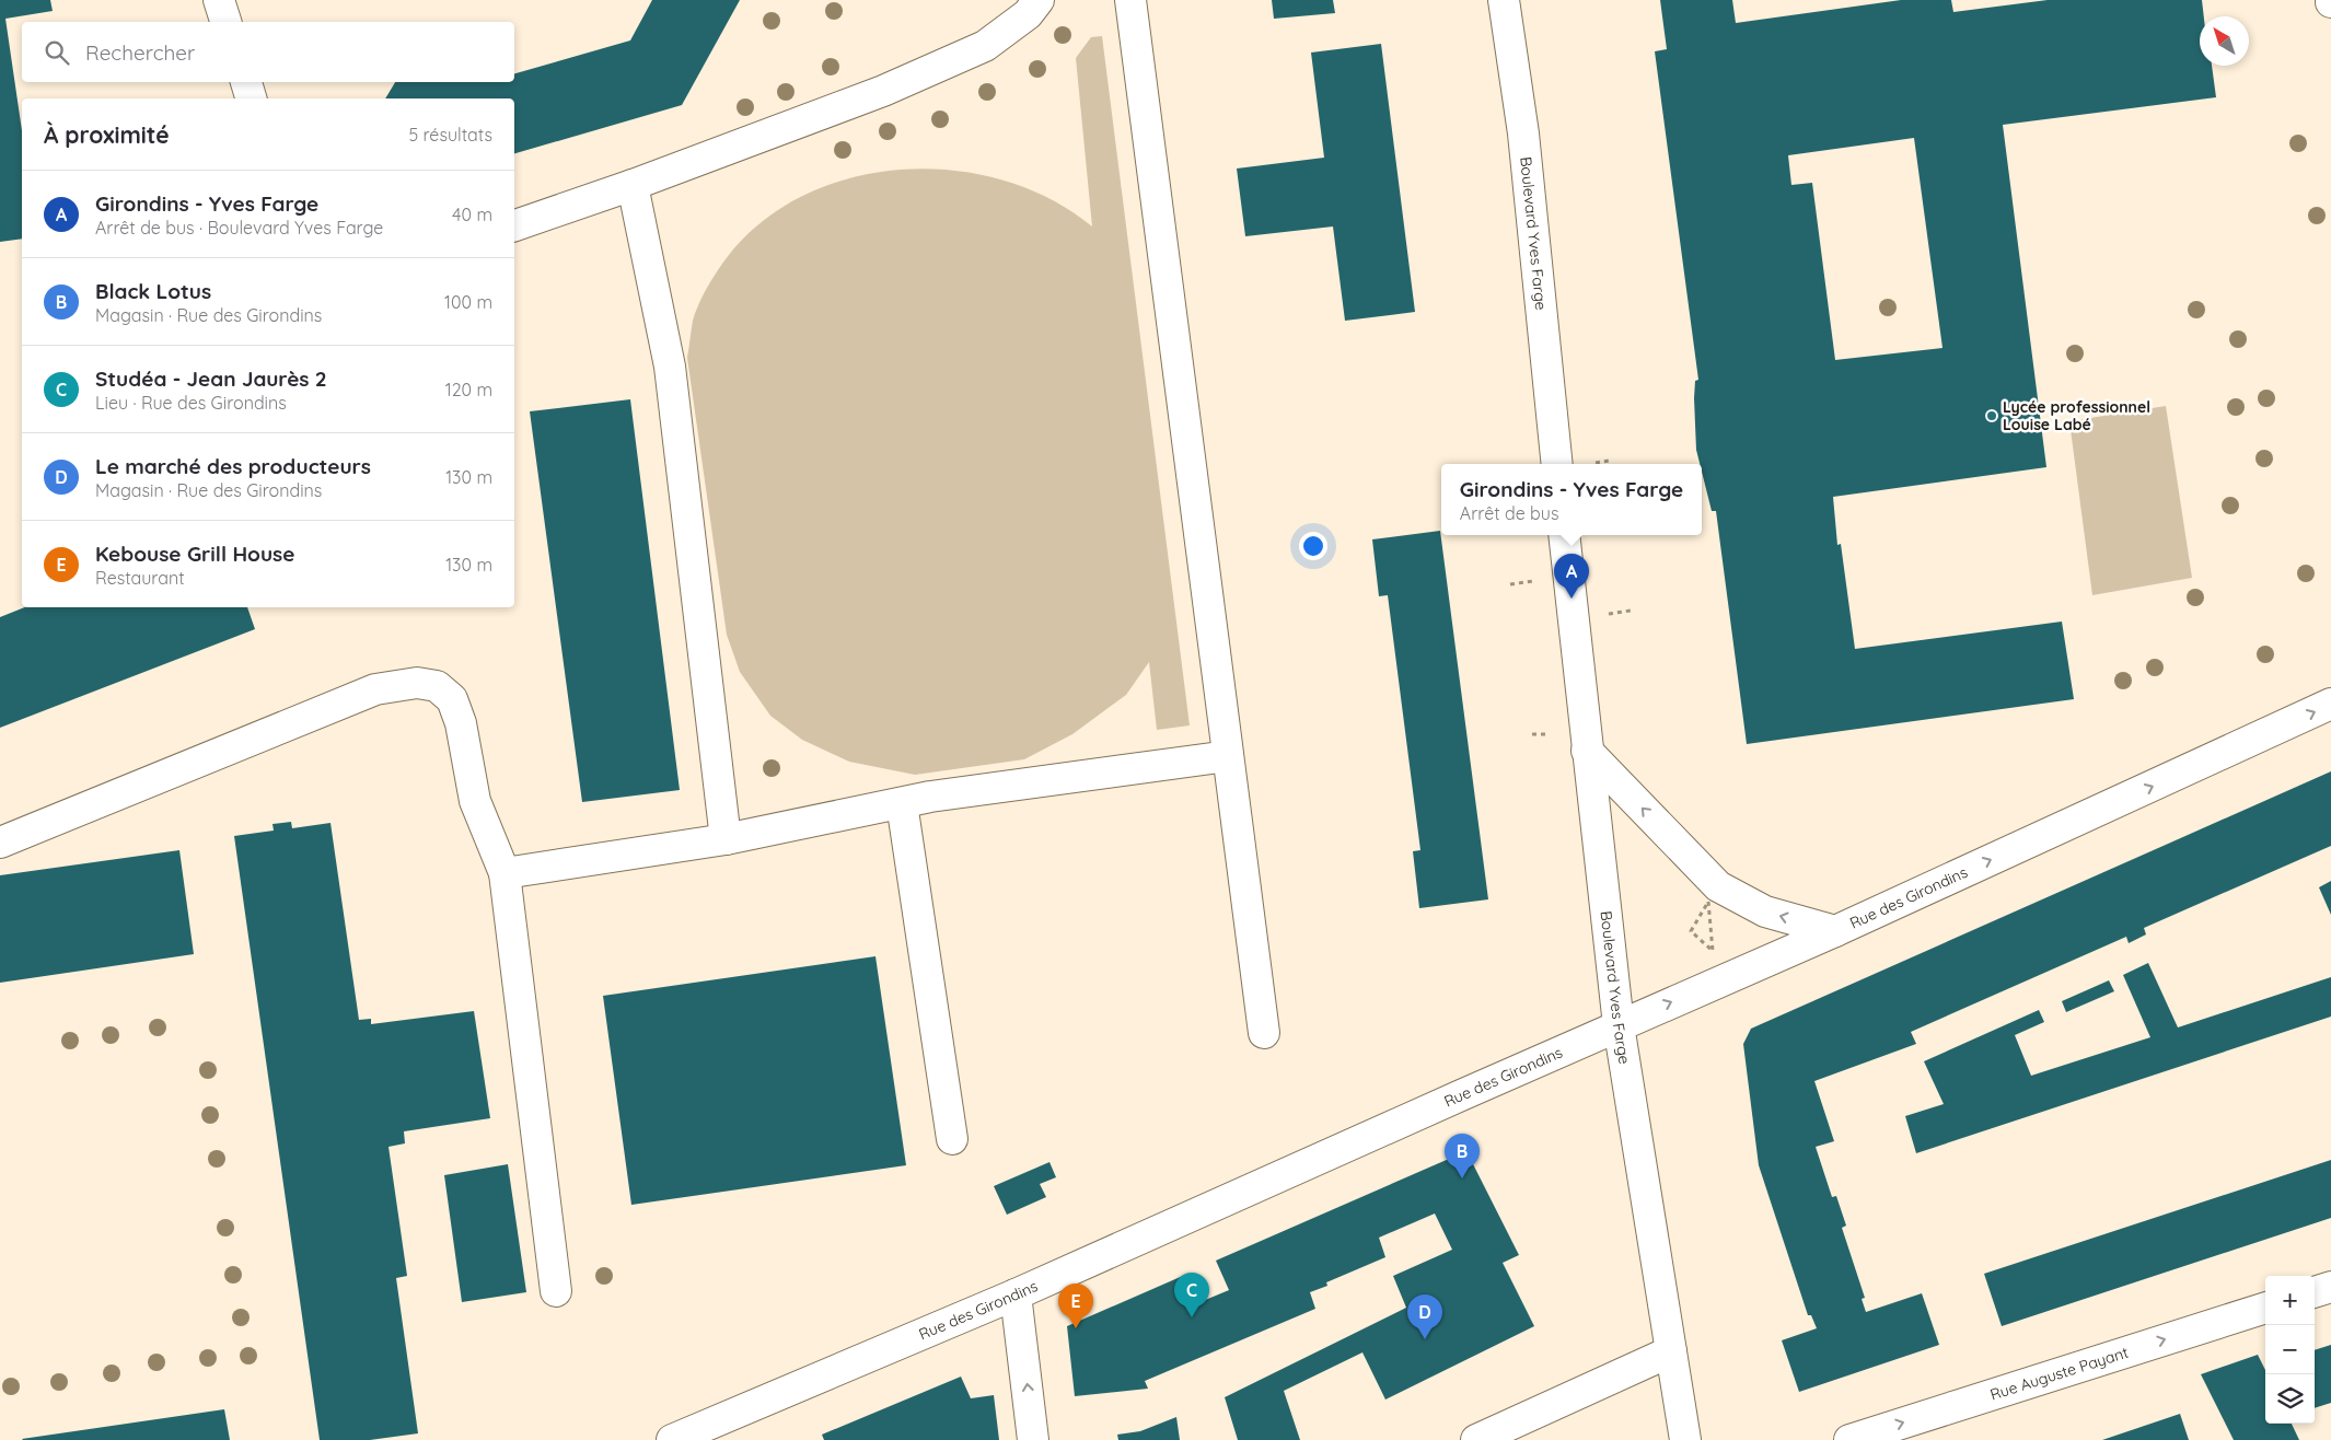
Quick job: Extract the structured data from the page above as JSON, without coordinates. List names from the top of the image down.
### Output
{
  "streets": {
    "street": ["Boulevard Yves Farge", "Rue des Girondins", "Rue Auguste Payant"]
  },
  "crossings": [
    ["Boulevard Yves Farge", "Rue des Girondins"]
  ],
  "one_way": ["Rue des Girondins", "Rue Auguste Payant"],
  "places": ["Lycée professionnel Louise Labé"],
  "north": "top left",
  "page": {
    "search": "Rechercher",
    "heading": ["À proximité", "5 résultats"],
    "list": [
      {
        "mark": "A",
        "name": "Girondins - Yves Farge",
        "note": "Arrêt de bus · Boulevard Yves Farge",
        "value": "40 m"
      },
      {
        "mark": "B",
        "name": "Black Lotus",
        "note": "Magasin · Rue des Girondins",
        "value": "100 m"
      },
      {
        "mark": "C",
        "name": "Studéa - Jean Jaurès 2",
        "note": "Lieu · Rue des Girondins",
        "value": "120 m"
      },
      {
        "mark": "D",
        "name": "Le marché des producteurs",
        "note": "Magasin · Rue des Girondins",
        "value": "130 m"
      },
      {
        "mark": "E",
        "name": "Kebouse Grill House",
        "note": "Restaurant",
        "value": "130 m"
      }
    ],
    "popup": ["Girondins - Yves Farge", "Arrêt de bus"],
    "pins": [
      "A",
      "B",
      "C",
      "E",
      "D"
    ],
    "map_buttons": ["+", "−"]
  }
}
